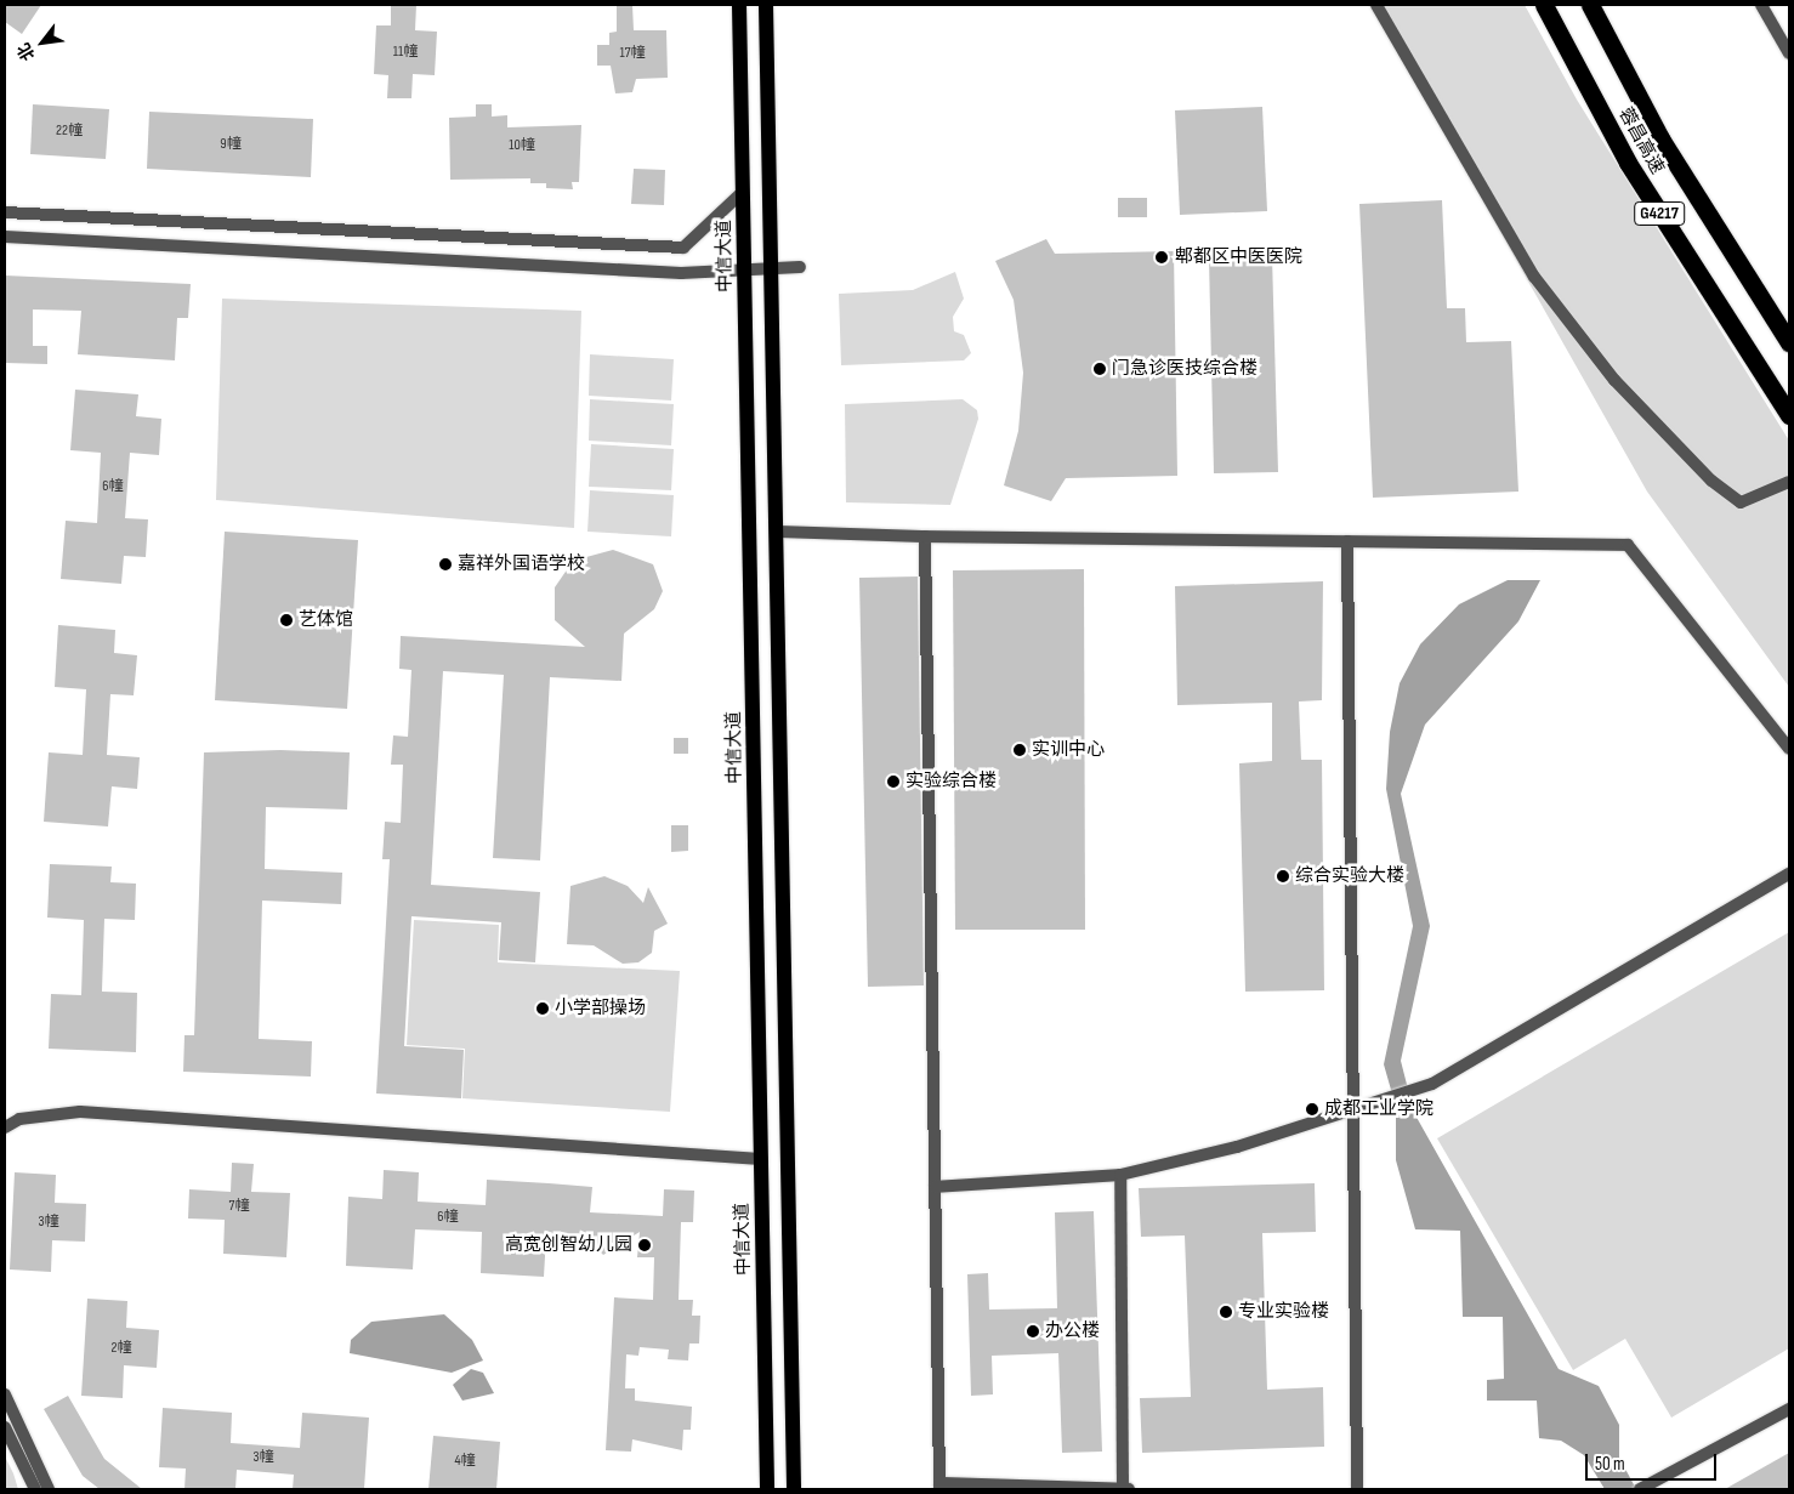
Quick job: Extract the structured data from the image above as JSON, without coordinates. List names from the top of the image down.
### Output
{
  "streets": {
    "highway": ["蓉昌高速", "G4217"],
    "main road": ["中信大道"]
  },
  "places": [
    "郫都区中医医院",
    "门急诊医技综合楼",
    "嘉祥外国语学校",
    "艺体馆",
    "实训中心",
    "实验综合楼",
    "综合实验大楼",
    "小学部操场",
    "成都工业学院",
    "高宽创智幼儿园",
    "专业实验楼",
    "办公楼"
  ],
  "house_numbers": [
    "11幢",
    "17幢",
    "22幢",
    "9幢",
    "10幢",
    "6幢",
    "7幢",
    "6幢",
    "3幢",
    "2幢",
    "3幢",
    "4幢"
  ],
  "scale_bar": "50 m",
  "north": "bottom left"
}
